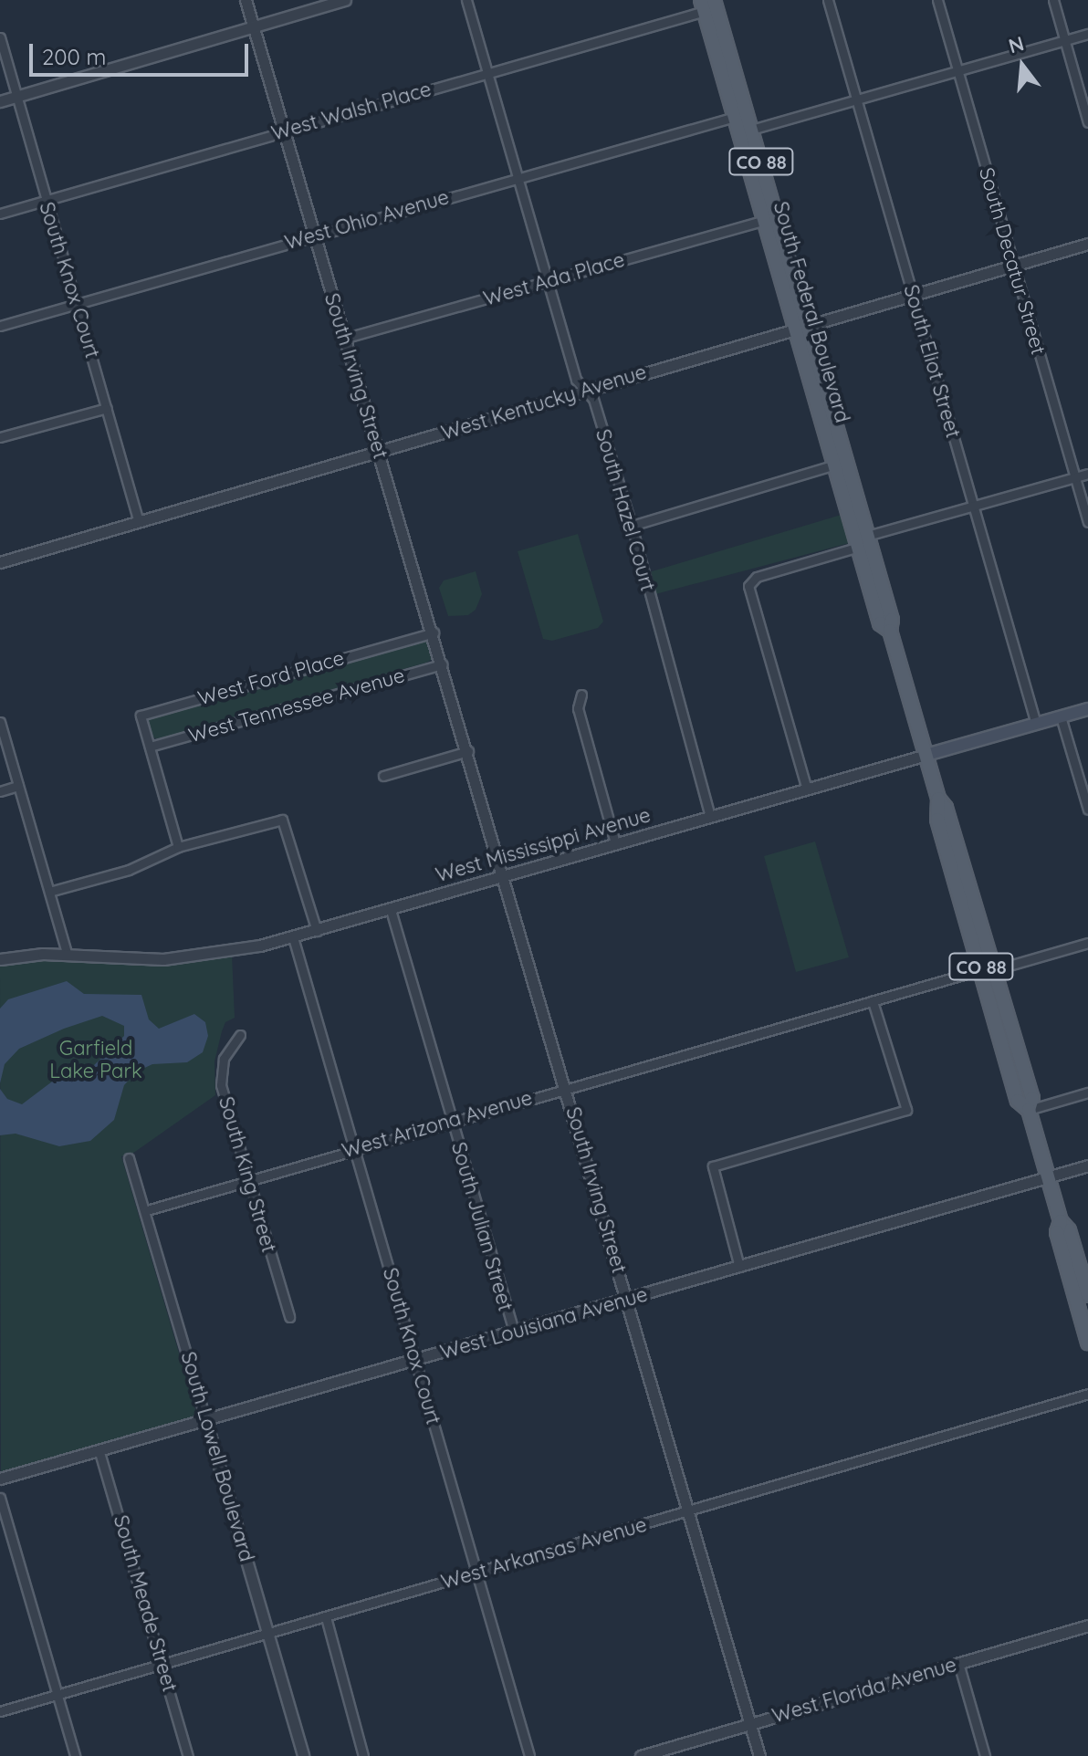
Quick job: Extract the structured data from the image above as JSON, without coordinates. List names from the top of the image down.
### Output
{
  "streets": {
    "main road": ["CO 88", "South Federal Boulevard", "West Mississippi Avenue"],
    "street": [
      "West Walsh Place",
      "West Ohio Avenue",
      "South Decatur Street",
      "West Ada Place",
      "South Knox Court",
      "South Eliot Street",
      "South Irving Street",
      "West Kentucky Avenue",
      "South Hazel Court",
      "West Ford Place",
      "West Tennessee Avenue",
      "West Arizona Avenue",
      "South King Street",
      "South Julian Street",
      "West Louisiana Avenue",
      "South Lowell Boulevard",
      "West Arkansas Avenue",
      "South Meade Street",
      "West Florida Avenue"
    ]
  },
  "crossings": [
    ["West Walsh Place", "South Knox Court"],
    ["West Walsh Place", "South Federal Boulevard"],
    ["West Walsh Place", "South Irving Street"],
    ["West Walsh Place", "South Hazel Court"],
    ["West Ohio Avenue", "South Knox Court"],
    ["West Ohio Avenue", "South Federal Boulevard"],
    ["West Ohio Avenue", "South Irving Street"],
    ["West Ohio Avenue", "South Hazel Court"],
    ["South Decatur Street", "West Kentucky Avenue"],
    ["West Ada Place", "South Federal Boulevard"],
    ["West Ada Place", "South Irving Street"],
    ["West Ada Place", "South Hazel Court"],
    ["South Knox Court", "West Kentucky Avenue"],
    ["South Knox Court", "West Mississippi Avenue"],
    ["South Knox Court", "West Arizona Avenue"],
    ["South Knox Court", "West Louisiana Avenue"],
    ["South Knox Court", "West Arkansas Avenue"],
    ["South Federal Boulevard", "West Kentucky Avenue"],
    ["South Federal Boulevard", "West Mississippi Avenue"],
    ["South Federal Boulevard", "West Arizona Avenue"],
    ["South Federal Boulevard", "West Louisiana Avenue"],
    ["South Eliot Street", "West Kentucky Avenue"],
    ["South Eliot Street", "West Mississippi Avenue"],
    ["South Irving Street", "West Kentucky Avenue"],
    ["South Irving Street", "West Ford Place"],
    ["South Irving Street", "West Tennessee Avenue"],
    ["South Irving Street", "West Mississippi Avenue"],
    ["South Irving Street", "West Arizona Avenue"],
    ["South Irving Street", "West Louisiana Avenue"],
    ["South Irving Street", "West Arkansas Avenue"],
    ["South Irving Street", "West Florida Avenue"],
    ["West Kentucky Avenue", "South Hazel Court"],
    ["South Hazel Court", "West Mississippi Avenue"],
    ["West Ford Place", "West Tennessee Avenue"],
    ["West Mississippi Avenue", "South Julian Street"],
    ["West Arizona Avenue", "South King Street"],
    ["West Arizona Avenue", "South Julian Street"],
    ["West Arizona Avenue", "South Lowell Boulevard"],
    ["South Julian Street", "West Louisiana Avenue"],
    ["West Louisiana Avenue", "South Lowell Boulevard"],
    ["West Louisiana Avenue", "South Meade Street"],
    ["South Lowell Boulevard", "West Arkansas Avenue"],
    ["West Arkansas Avenue", "South Meade Street"]
  ],
  "parks": ["Garfield Lake Park"],
  "scale_bar": "200 m",
  "north": "top"
}
